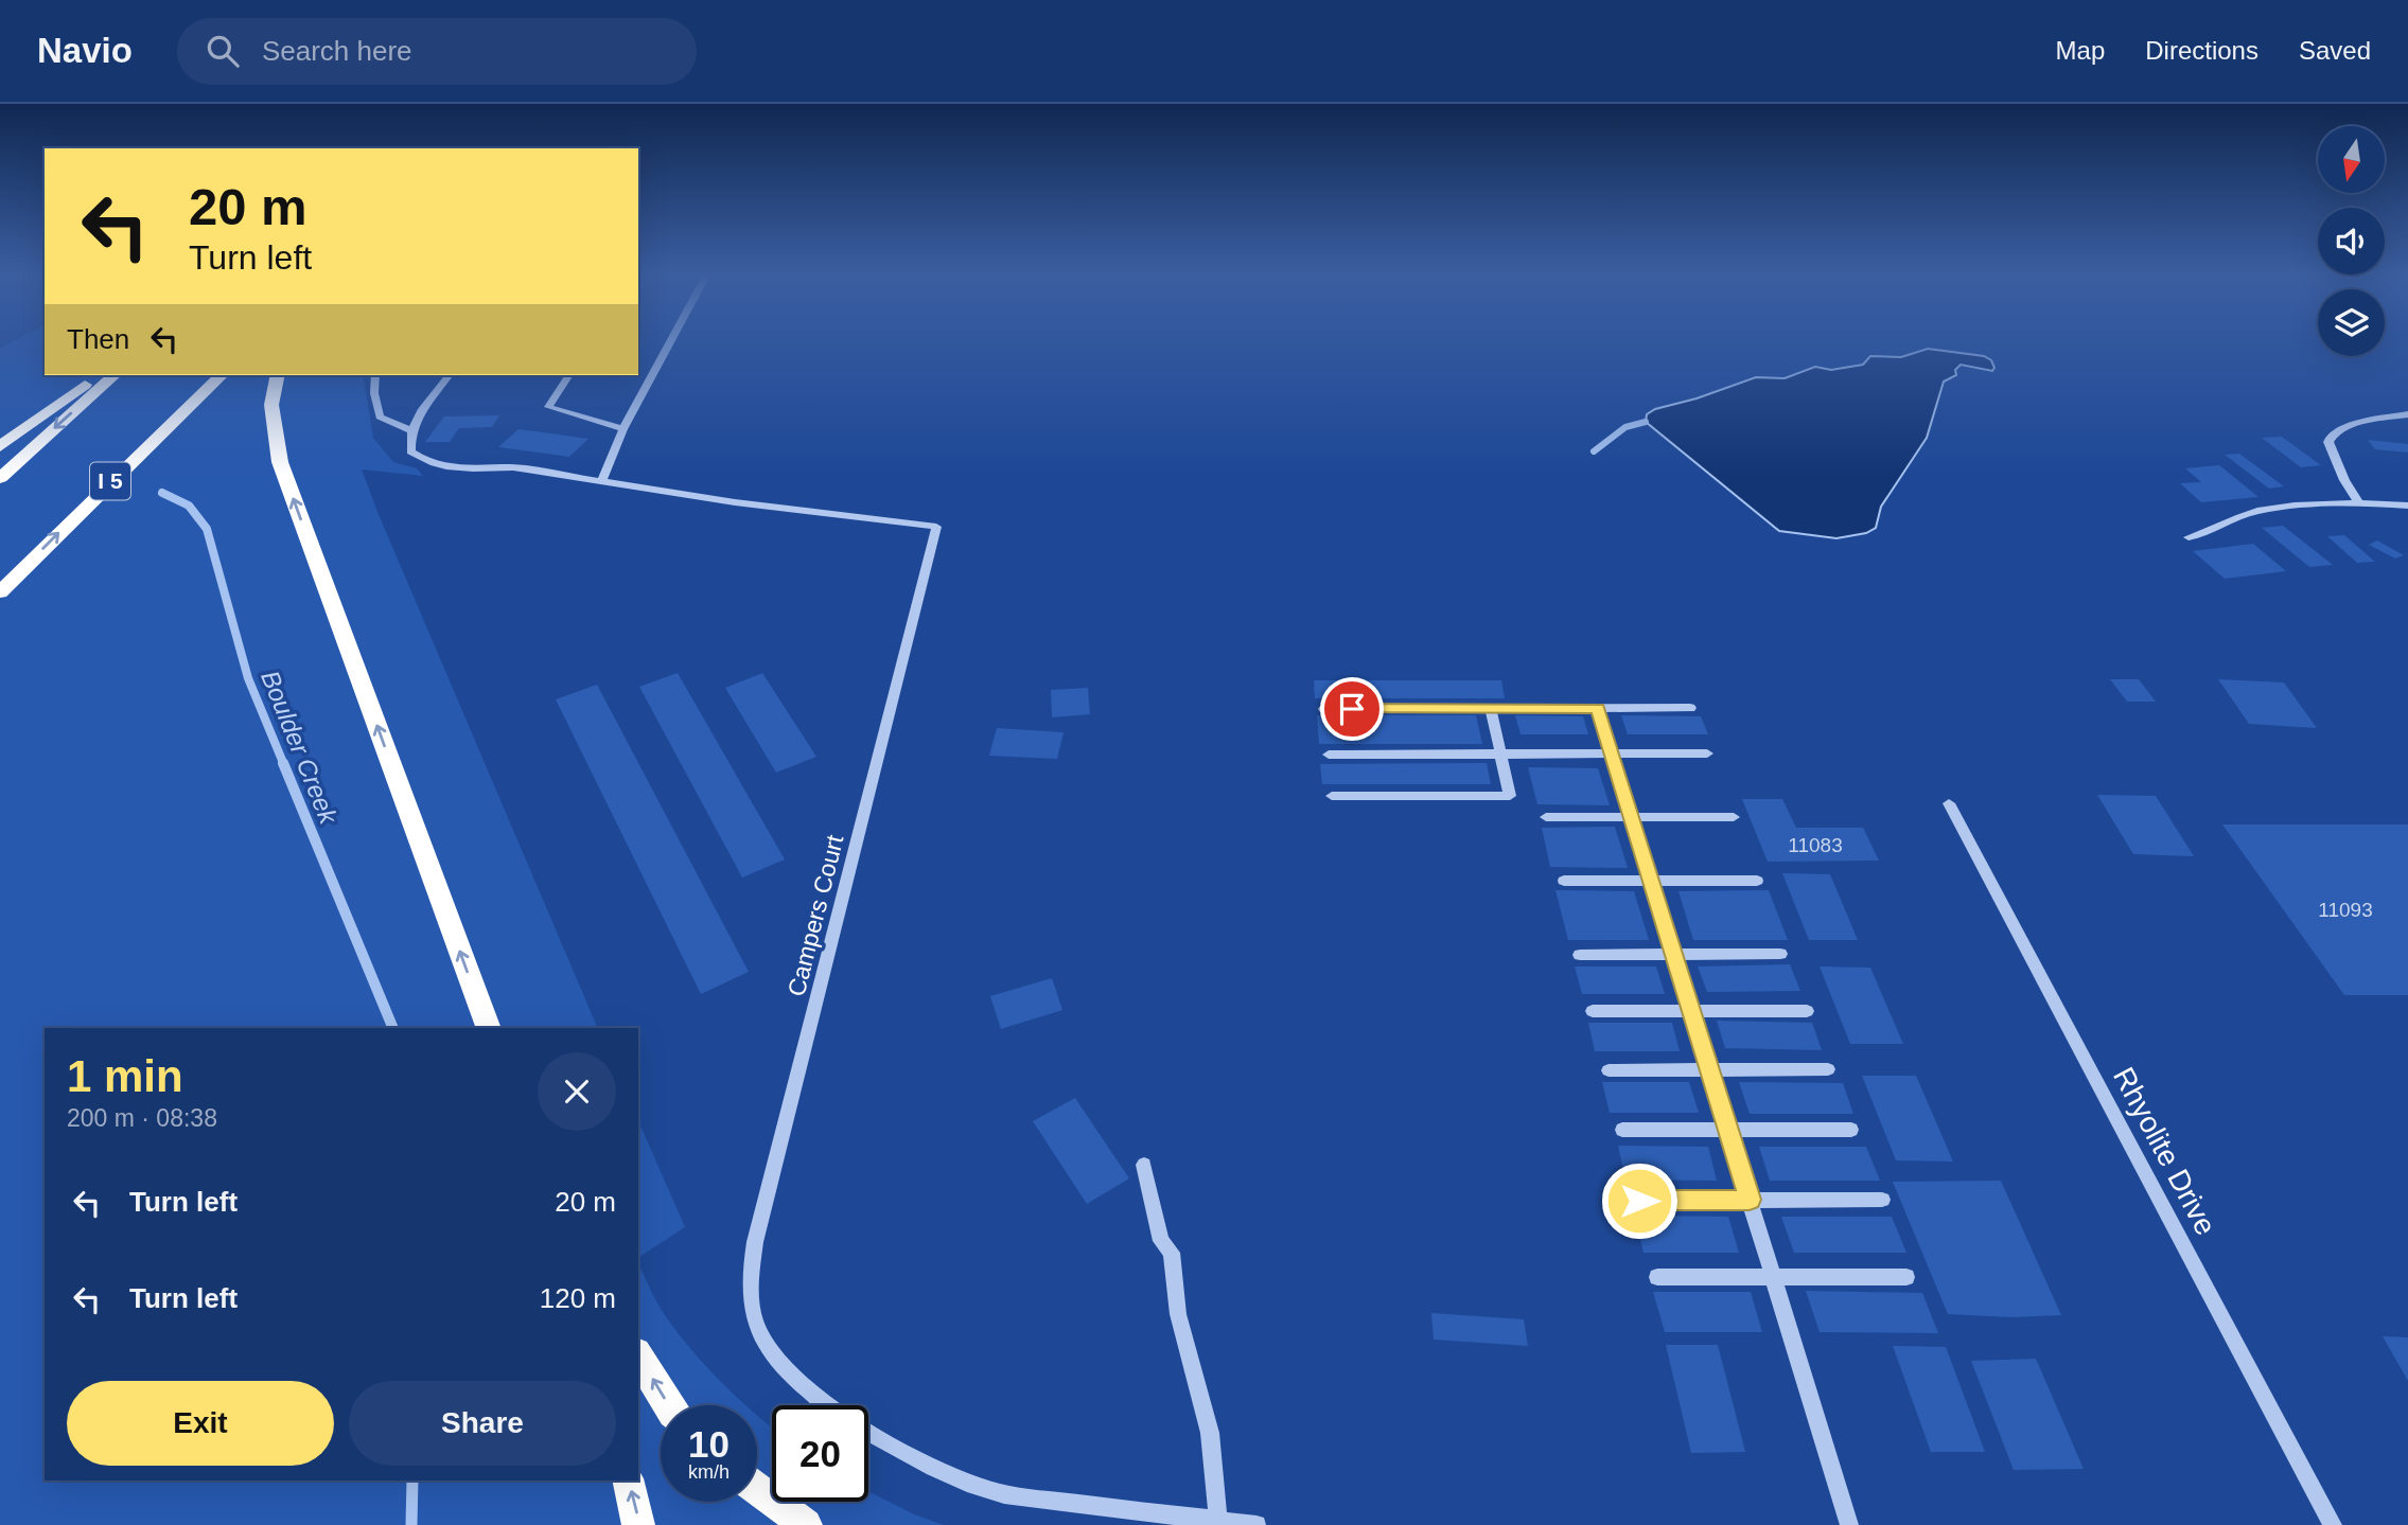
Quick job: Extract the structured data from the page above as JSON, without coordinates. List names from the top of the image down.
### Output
{
  "streets": {
    "highway": ["I 5"],
    "street": ["Campers Court", "Rhyolite Drive"]
  },
  "water": ["Boulder Creek"],
  "house_numbers": ["11083", "11093"],
  "north": "bottom",
  "page": {
    "header": "Navio",
    "search": "Search here",
    "nav": ["Map", "Directions", "Saved"],
    "turn": ["20 m", "Turn left"],
    "then": "Then",
    "heading": ["1 min", "200 m · 08:38"],
    "list": [
      {
        "name": "Turn left",
        "value": "20 m"
      },
      {
        "name": "Turn left",
        "value": "120 m"
      }
    ],
    "buttons": ["Exit", "Share"],
    "speed": "10 km/h",
    "limit": "20"
  }
}
